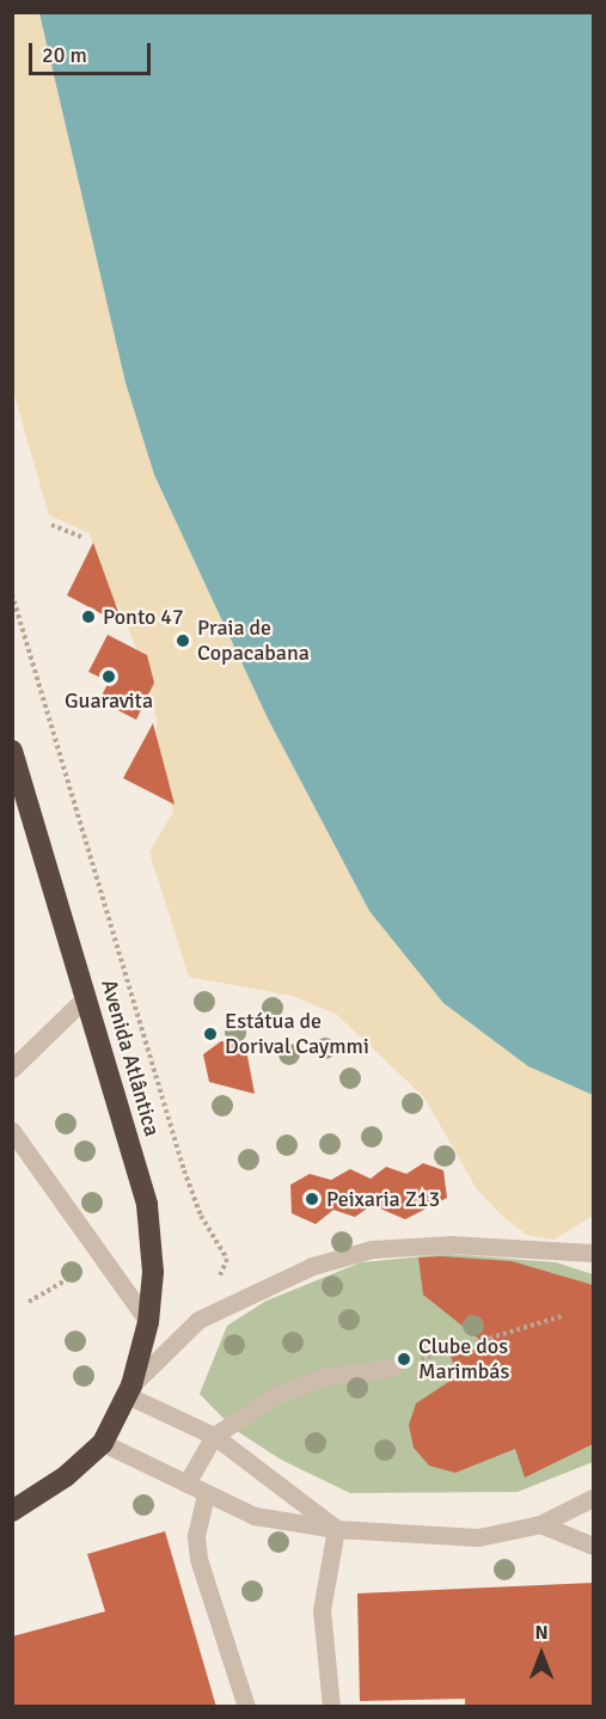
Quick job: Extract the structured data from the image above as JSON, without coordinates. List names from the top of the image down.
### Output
{
  "streets": {
    "highway": ["Avenida Atlântica"]
  },
  "places": [
    "Ponto 47",
    "Praia de Copacabana",
    "Guaravita",
    "Estátua de Dorival Caymmi",
    "Peixaria Z13",
    "Clube dos Marimbás"
  ],
  "scale_bar": "20 m",
  "north": "top"
}
